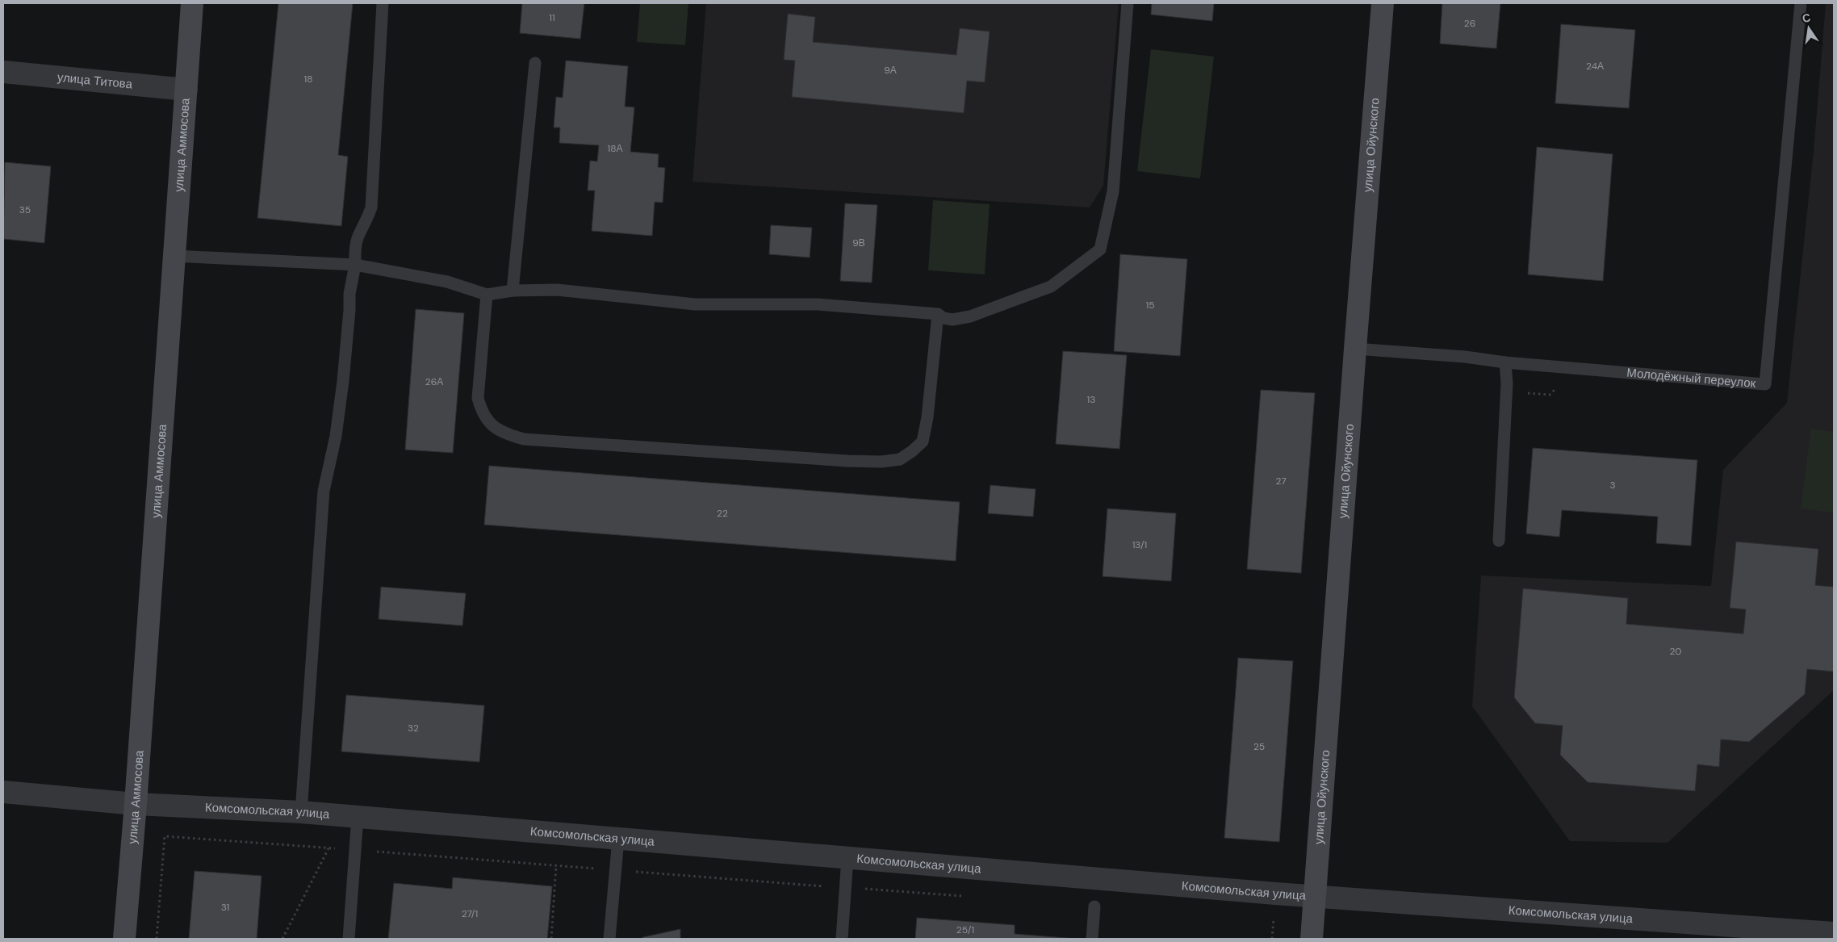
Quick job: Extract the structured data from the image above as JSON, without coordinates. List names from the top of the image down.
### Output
{
  "streets": {
    "main road": ["улица Аммосова", "улица Ойунского"],
    "street": ["улица Титова", "Комсомольская улица"],
    "lane": ["Молодёжный переулок"]
  },
  "crossings": [
    ["улица Титова", "улица Аммосова"],
    ["улица Аммосова", "Комсомольская улица"],
    ["улица Ойунского", "Молодёжный переулок"],
    ["улица Ойунского", "Комсомольская улица"]
  ],
  "house_numbers": [
    "11",
    "26",
    "24А",
    "9А",
    "18",
    "18А",
    "35",
    "9В",
    "15",
    "26А",
    "13",
    "27",
    "3",
    "22",
    "13/1",
    "20",
    "32",
    "25",
    "31",
    "27/1",
    "25/1"
  ],
  "north": "top"
}
